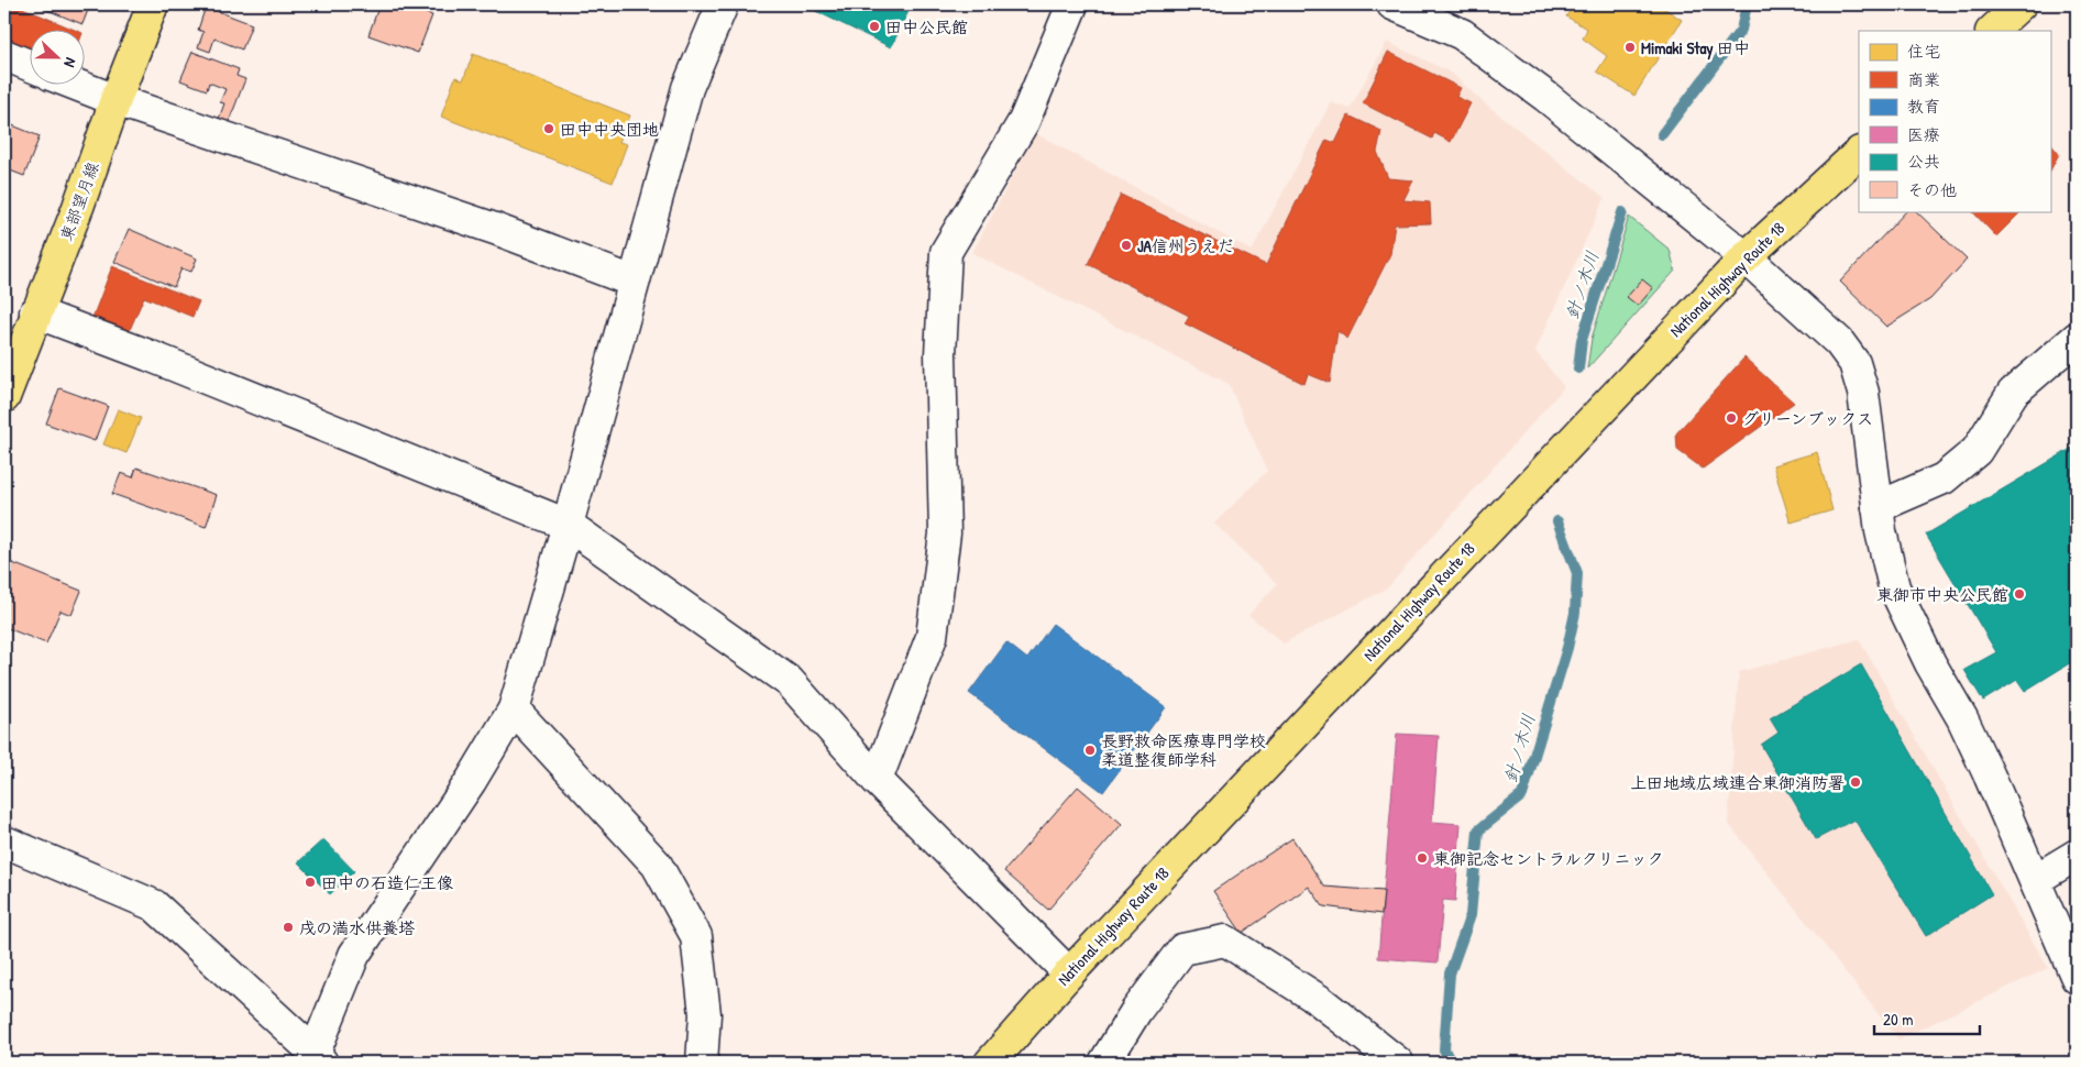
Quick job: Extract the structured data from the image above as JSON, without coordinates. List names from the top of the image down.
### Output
{
  "streets": {
    "main road": ["東部望月線", "National Highway Route 18"]
  },
  "water": ["針ノ木川"],
  "places": [
    "田中公民館",
    "Mimaki Stay 田中",
    "田中中央団地",
    "JA信州うえだ",
    "グリーンブックス",
    "東御市中央公民館",
    "長野救命医療専門学校 柔道整復師学科",
    "上田地域広域連合東御消防署",
    "東御記念セントラルクリニック",
    "田中の石造仁王像",
    "戌の満水供養塔"
  ],
  "legend": [
    "住宅",
    "商業",
    "教育",
    "医療",
    "公共",
    "その他"
  ],
  "scale_bar": "20 m",
  "north": "right"
}
